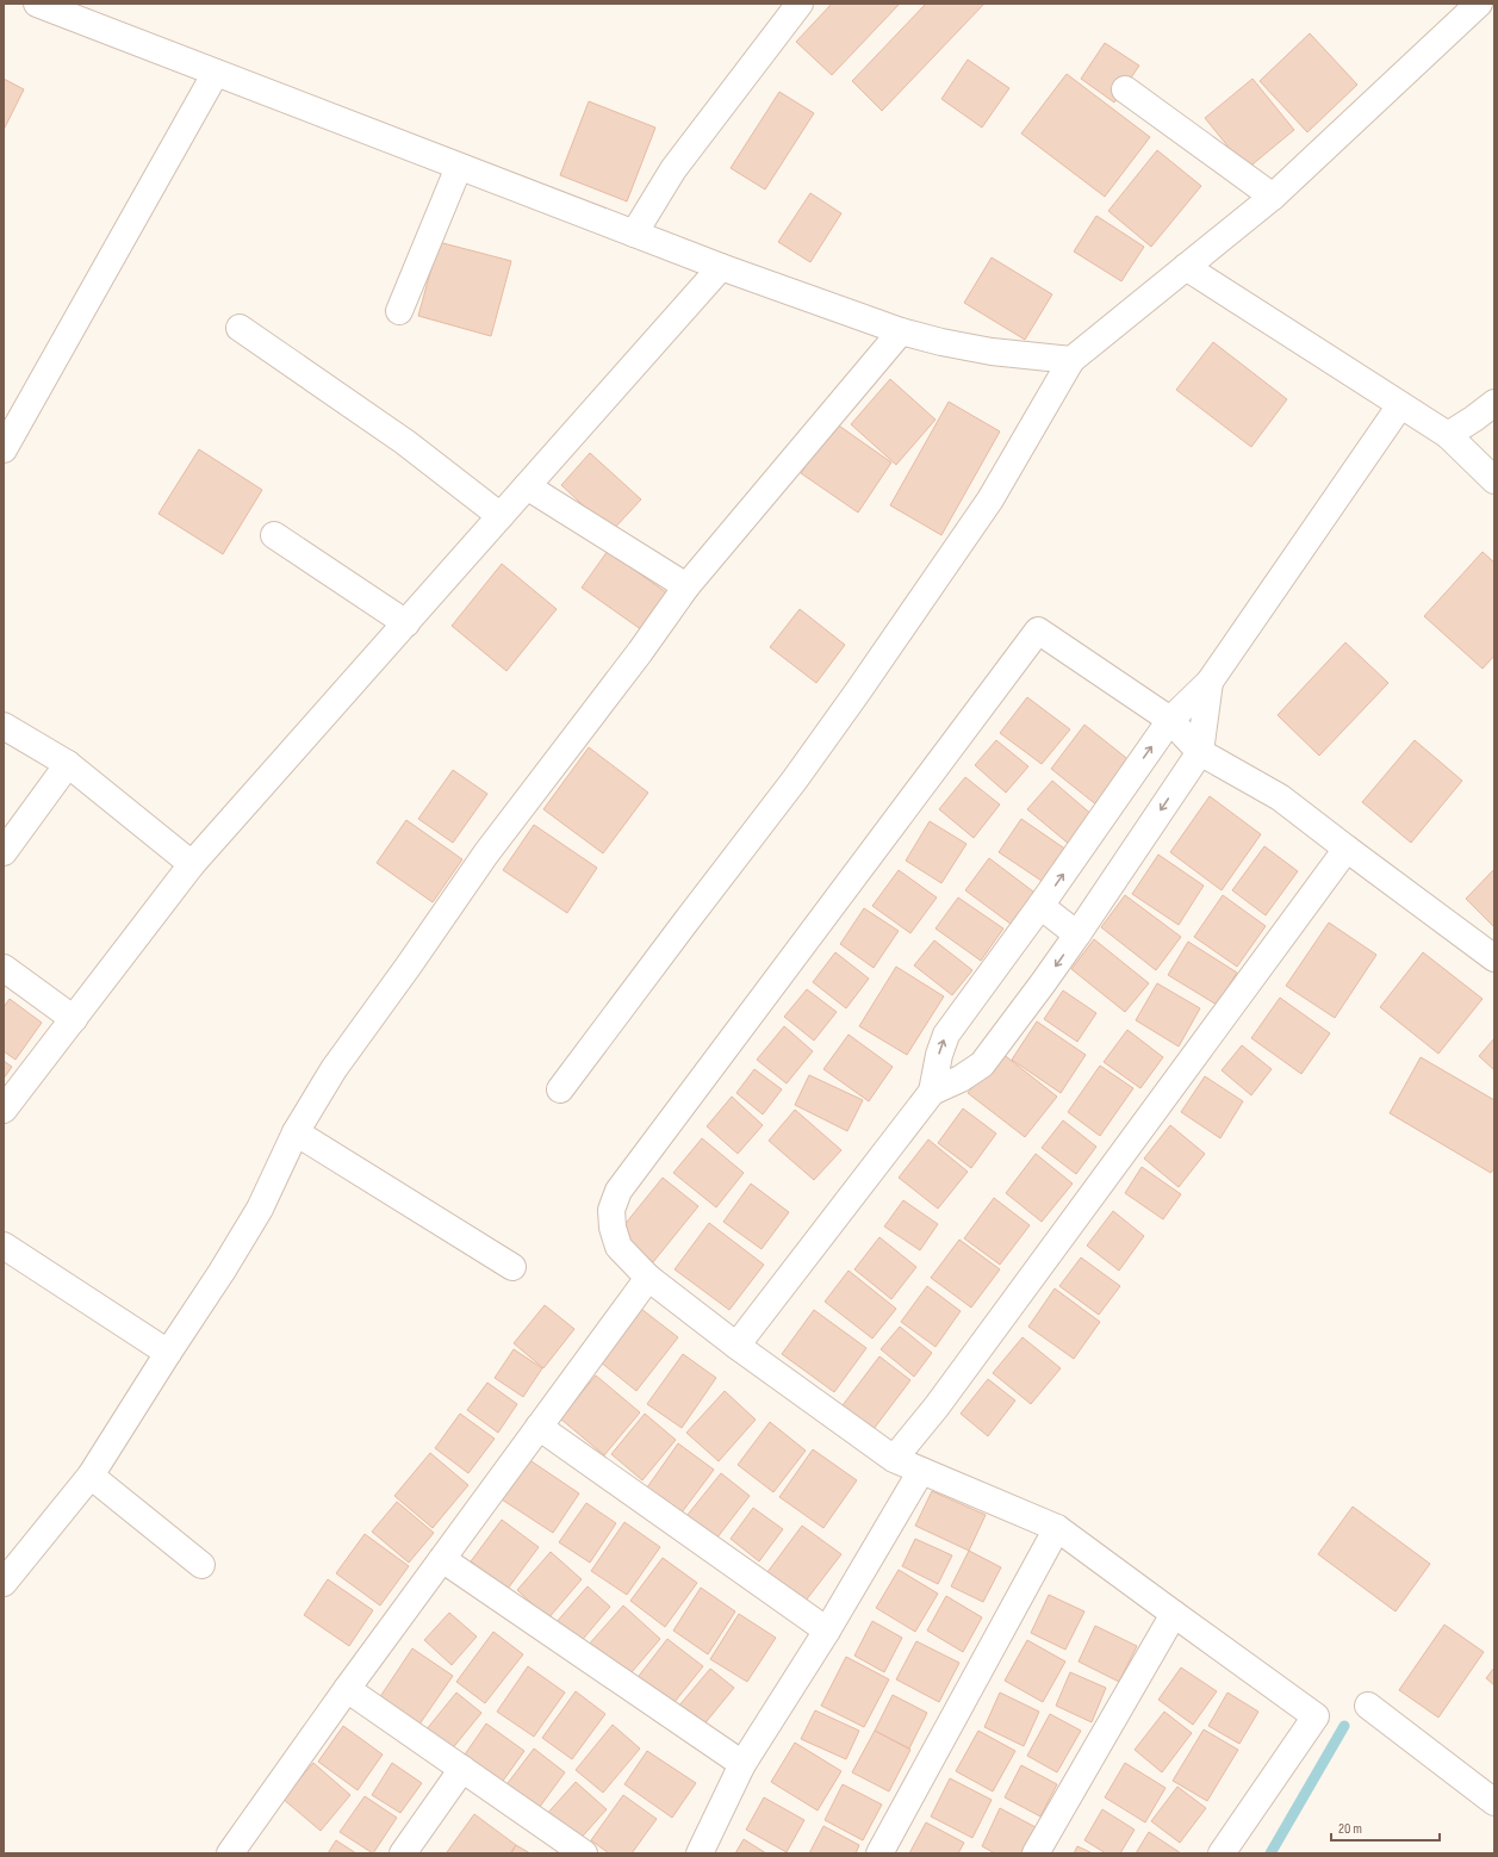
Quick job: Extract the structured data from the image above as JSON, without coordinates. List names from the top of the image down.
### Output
{
  "scale_bar": "20 m"
}
